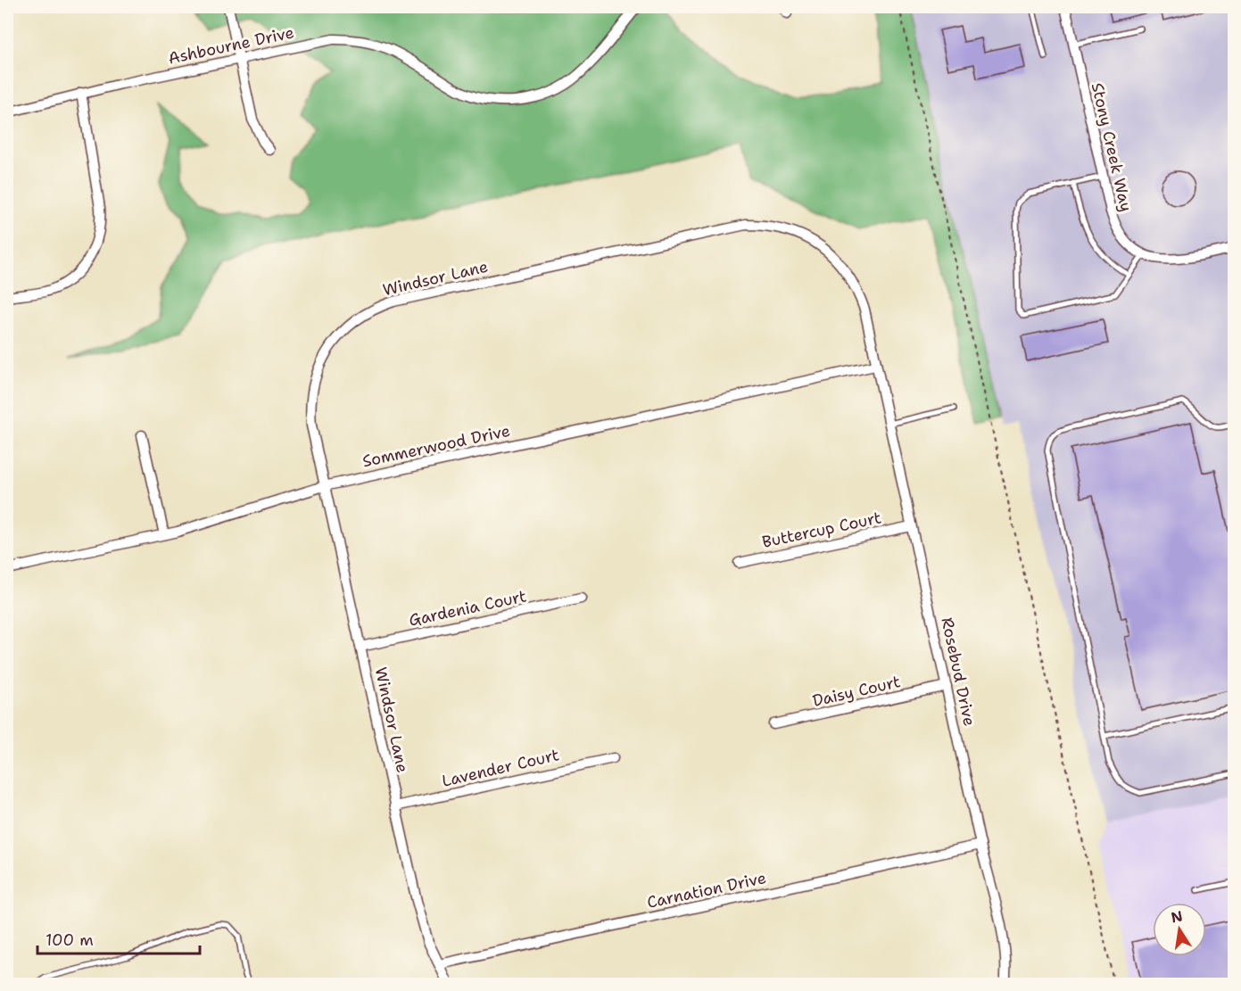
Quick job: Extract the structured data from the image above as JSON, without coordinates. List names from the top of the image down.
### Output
{
  "streets": {
    "street": [
      "Ashbourne Drive",
      "Stony Creek Way",
      "Windsor Lane",
      "Sommerwood Drive",
      "Buttercup Court",
      "Gardenia Court",
      "Rosebud Drive",
      "Daisy Court",
      "Lavender Court",
      "Carnation Drive"
    ]
  },
  "crossings": [
    ["Windsor Lane", "Sommerwood Drive"],
    ["Windsor Lane", "Gardenia Court"],
    ["Windsor Lane", "Rosebud Drive"],
    ["Windsor Lane", "Lavender Court"],
    ["Windsor Lane", "Carnation Drive"],
    ["Sommerwood Drive", "Rosebud Drive"],
    ["Buttercup Court", "Rosebud Drive"],
    ["Rosebud Drive", "Daisy Court"],
    ["Rosebud Drive", "Carnation Drive"]
  ],
  "scale_bar": "100 m",
  "north": "top"
}
